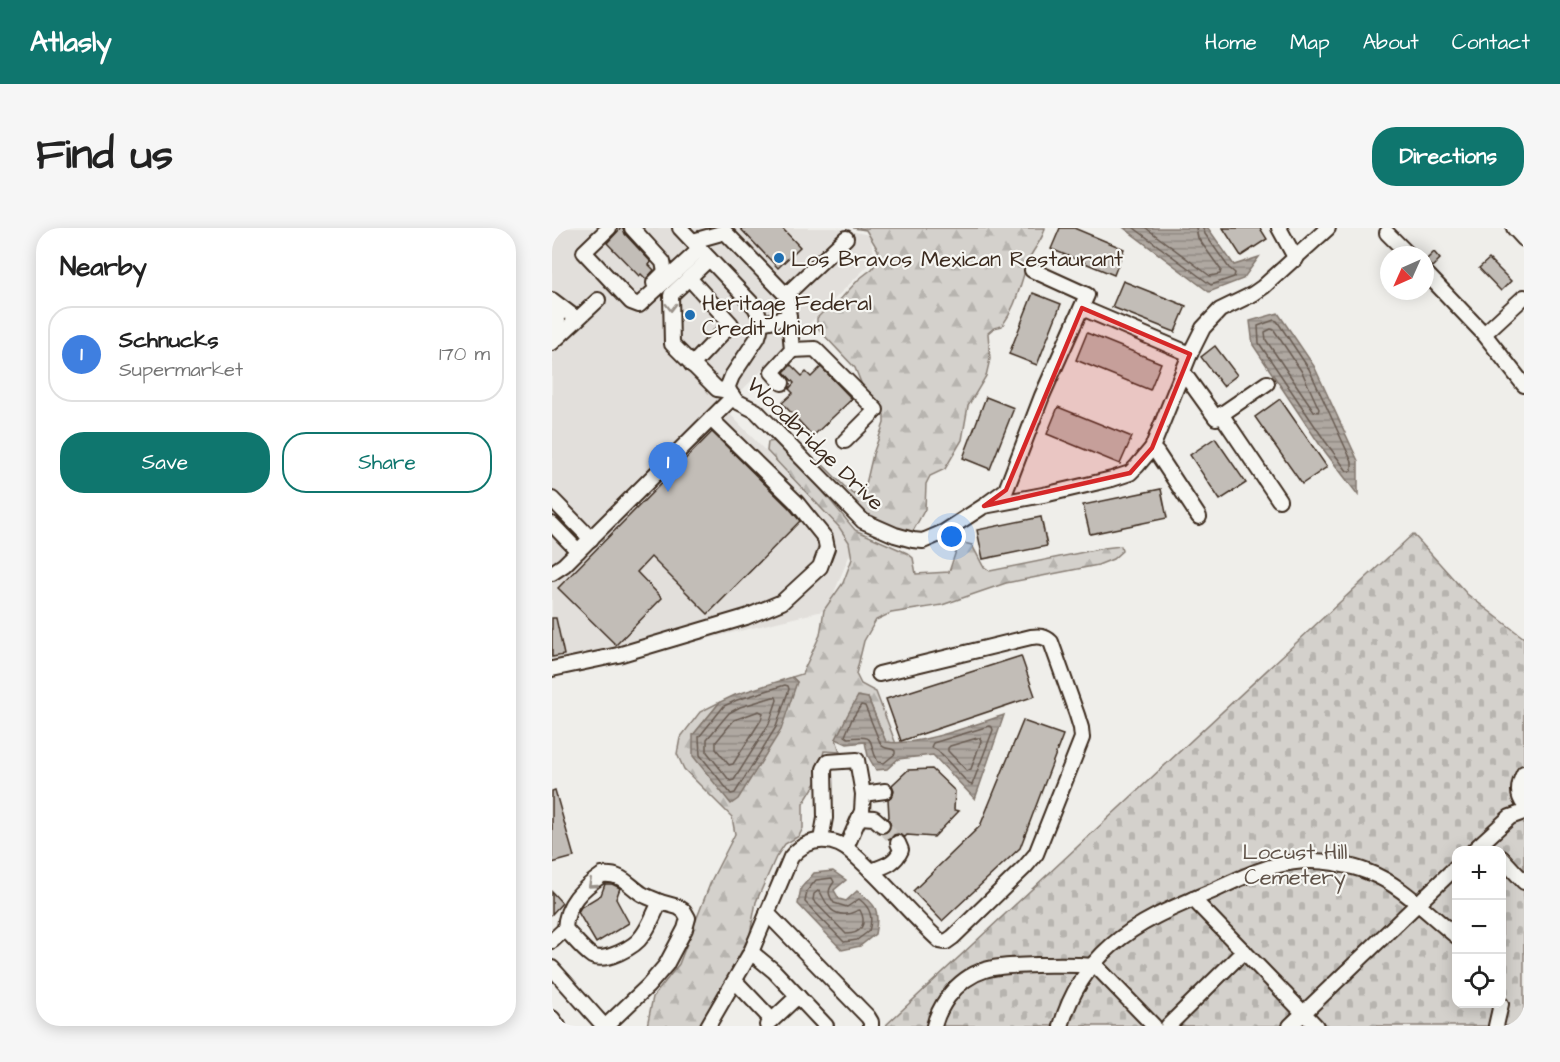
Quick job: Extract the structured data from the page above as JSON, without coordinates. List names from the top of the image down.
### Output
{
  "streets": {
    "street": ["Woodbridge Drive"]
  },
  "parks": ["Locust Hill Cemetery"],
  "places": ["Los Bravos Mexican Restaurant", "Heritage Federal Credit Union"],
  "north": "bottom left",
  "page": {
    "header": "Atlasly",
    "nav": [
      "Home",
      "Map",
      "About",
      "Contact"
    ],
    "title": "Find us",
    "buttons": [
      "Directions",
      ["Save", "Share"]
    ],
    "heading": "Nearby",
    "list": [
      {
        "mark": "1",
        "name": "Schnucks",
        "note": "Supermarket",
        "value": "170 m"
      }
    ],
    "pins": "1",
    "map_buttons": ["+", "−"]
  }
}
